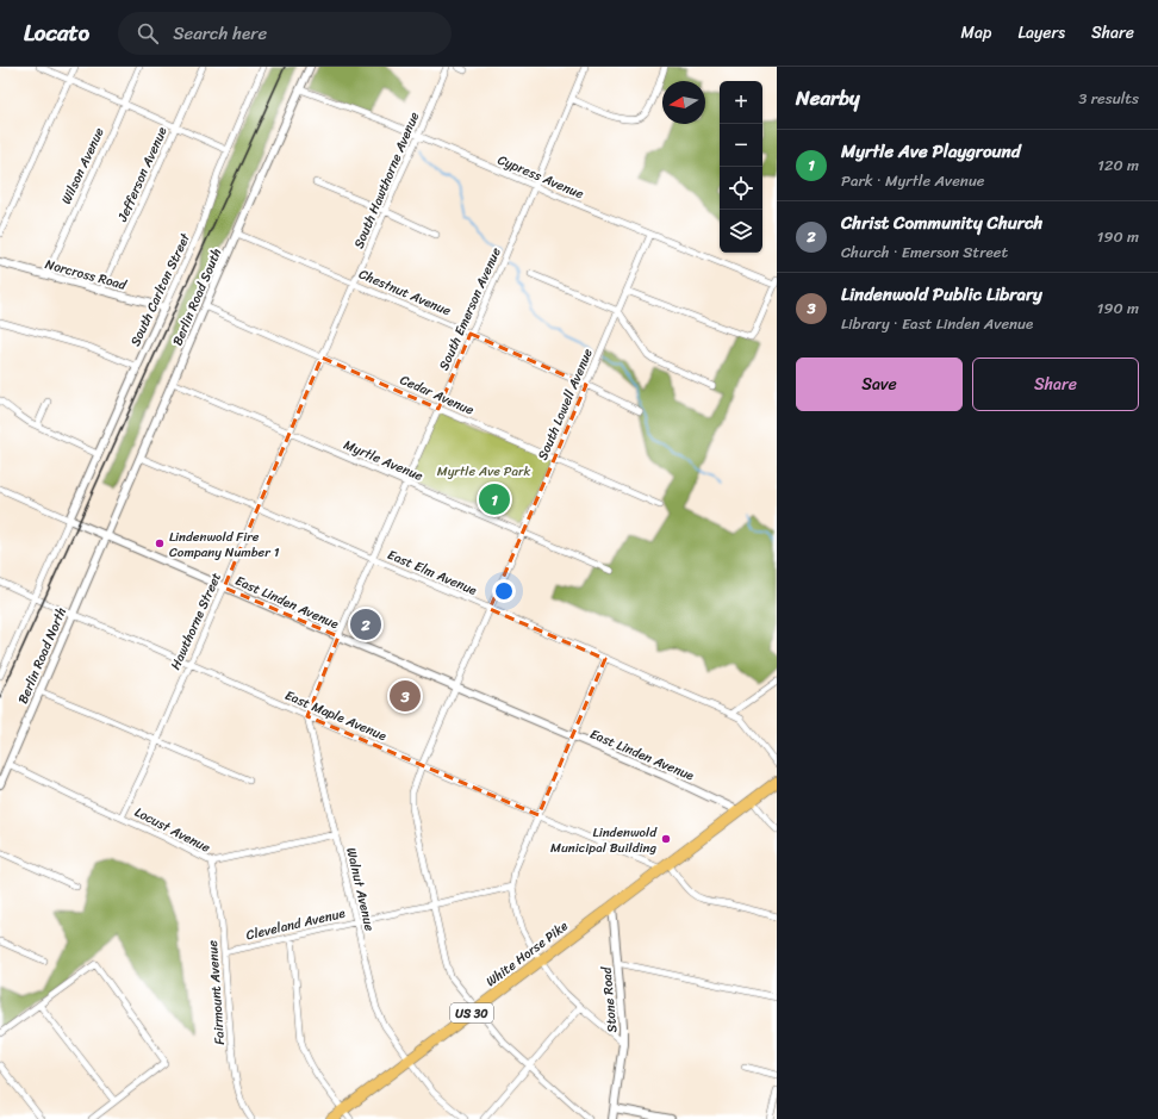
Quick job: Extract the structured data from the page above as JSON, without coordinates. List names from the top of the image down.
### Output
{
  "streets": {
    "highway": ["White Horse Pike", "US 30"],
    "street": [
      "Wilson Avenue",
      "Jefferson Avenue",
      "Cypress Avenue",
      "South Hawthorne Avenue",
      "Norcross Road",
      "South Carlton Street",
      "Chestnut Avenue",
      "Berlin Road South",
      "South Emerson Avenue",
      "Cedar Avenue",
      "South Lowell Avenue",
      "Myrtle Avenue",
      "East Elm Avenue",
      "East Linden Avenue",
      "Hawthorne Street",
      "Berlin Road North",
      "East Maple Avenue",
      "Locust Avenue",
      "Walnut Avenue",
      "Cleveland Avenue",
      "Fairmount Avenue",
      "Stone Road"
    ]
  },
  "crossings": [
    ["Wilson Avenue", "Norcross Road"],
    ["Jefferson Avenue", "Norcross Road"],
    ["Cypress Avenue", "South Hawthorne Avenue"],
    ["Cypress Avenue", "Berlin Road South"],
    ["Cypress Avenue", "South Emerson Avenue"],
    ["Cypress Avenue", "South Lowell Avenue"],
    ["South Hawthorne Avenue", "Chestnut Avenue"],
    ["South Hawthorne Avenue", "Cedar Avenue"],
    ["South Hawthorne Avenue", "Myrtle Avenue"],
    ["South Hawthorne Avenue", "Hawthorne Street"],
    ["Norcross Road", "South Carlton Street"],
    ["South Carlton Street", "East Linden Avenue"],
    ["Chestnut Avenue", "Berlin Road South"],
    ["Chestnut Avenue", "South Emerson Avenue"],
    ["Chestnut Avenue", "South Lowell Avenue"],
    ["Berlin Road South", "Cedar Avenue"],
    ["Berlin Road South", "Myrtle Avenue"],
    ["Berlin Road South", "East Elm Avenue"],
    ["Berlin Road South", "East Linden Avenue"],
    ["Berlin Road South", "Berlin Road North"],
    ["South Emerson Avenue", "Cedar Avenue"],
    ["South Emerson Avenue", "Myrtle Avenue"],
    ["South Emerson Avenue", "East Elm Avenue"],
    ["South Emerson Avenue", "East Linden Avenue"],
    ["South Emerson Avenue", "East Maple Avenue"],
    ["South Emerson Avenue", "Walnut Avenue"],
    ["Cedar Avenue", "South Lowell Avenue"],
    ["South Lowell Avenue", "Myrtle Avenue"],
    ["South Lowell Avenue", "East Elm Avenue"],
    ["South Lowell Avenue", "East Linden Avenue"],
    ["South Lowell Avenue", "East Maple Avenue"],
    ["South Lowell Avenue", "Cleveland Avenue"],
    ["Myrtle Avenue", "Hawthorne Street"],
    ["East Elm Avenue", "Hawthorne Street"],
    ["East Linden Avenue", "Hawthorne Street"],
    ["East Linden Avenue", "Berlin Road North"],
    ["East Linden Avenue", "White Horse Pike"],
    ["East Linden Avenue", "US 30"],
    ["Hawthorne Street", "East Maple Avenue"],
    ["Hawthorne Street", "Locust Avenue"],
    ["Berlin Road North", "East Maple Avenue"],
    ["Berlin Road North", "Locust Avenue"],
    ["East Maple Avenue", "Walnut Avenue"],
    ["East Maple Avenue", "White Horse Pike"],
    ["Locust Avenue", "Walnut Avenue"],
    ["Locust Avenue", "Fairmount Avenue"],
    ["Walnut Avenue", "Cleveland Avenue"],
    ["Walnut Avenue", "White Horse Pike"],
    ["Cleveland Avenue", "Fairmount Avenue"],
    ["White Horse Pike", "Stone Road"],
    ["White Horse Pike", "US 30"]
  ],
  "parks": ["Myrtle Ave Park"],
  "places": ["Lindenwold Fire Company Number 1", "Lindenwold Municipal Building"],
  "north": "left",
  "page": {
    "header": "Locato",
    "search": "Search here",
    "nav": ["Map", "Layers", "Share"],
    "heading": ["Nearby", "3 results"],
    "map_buttons": ["+", "−"],
    "list": [
      {
        "mark": "1",
        "name": "Myrtle Ave Playground",
        "note": "Park · Myrtle Avenue",
        "value": "120 m"
      },
      {
        "mark": "2",
        "name": "Christ Community Church",
        "note": "Church · Emerson Street",
        "value": "190 m"
      },
      {
        "mark": "3",
        "name": "Lindenwold Public Library",
        "note": "Library · East Linden Avenue",
        "value": "190 m"
      }
    ],
    "buttons": ["Save", "Share"],
    "pins": ["1", "2", "3"]
  }
}
